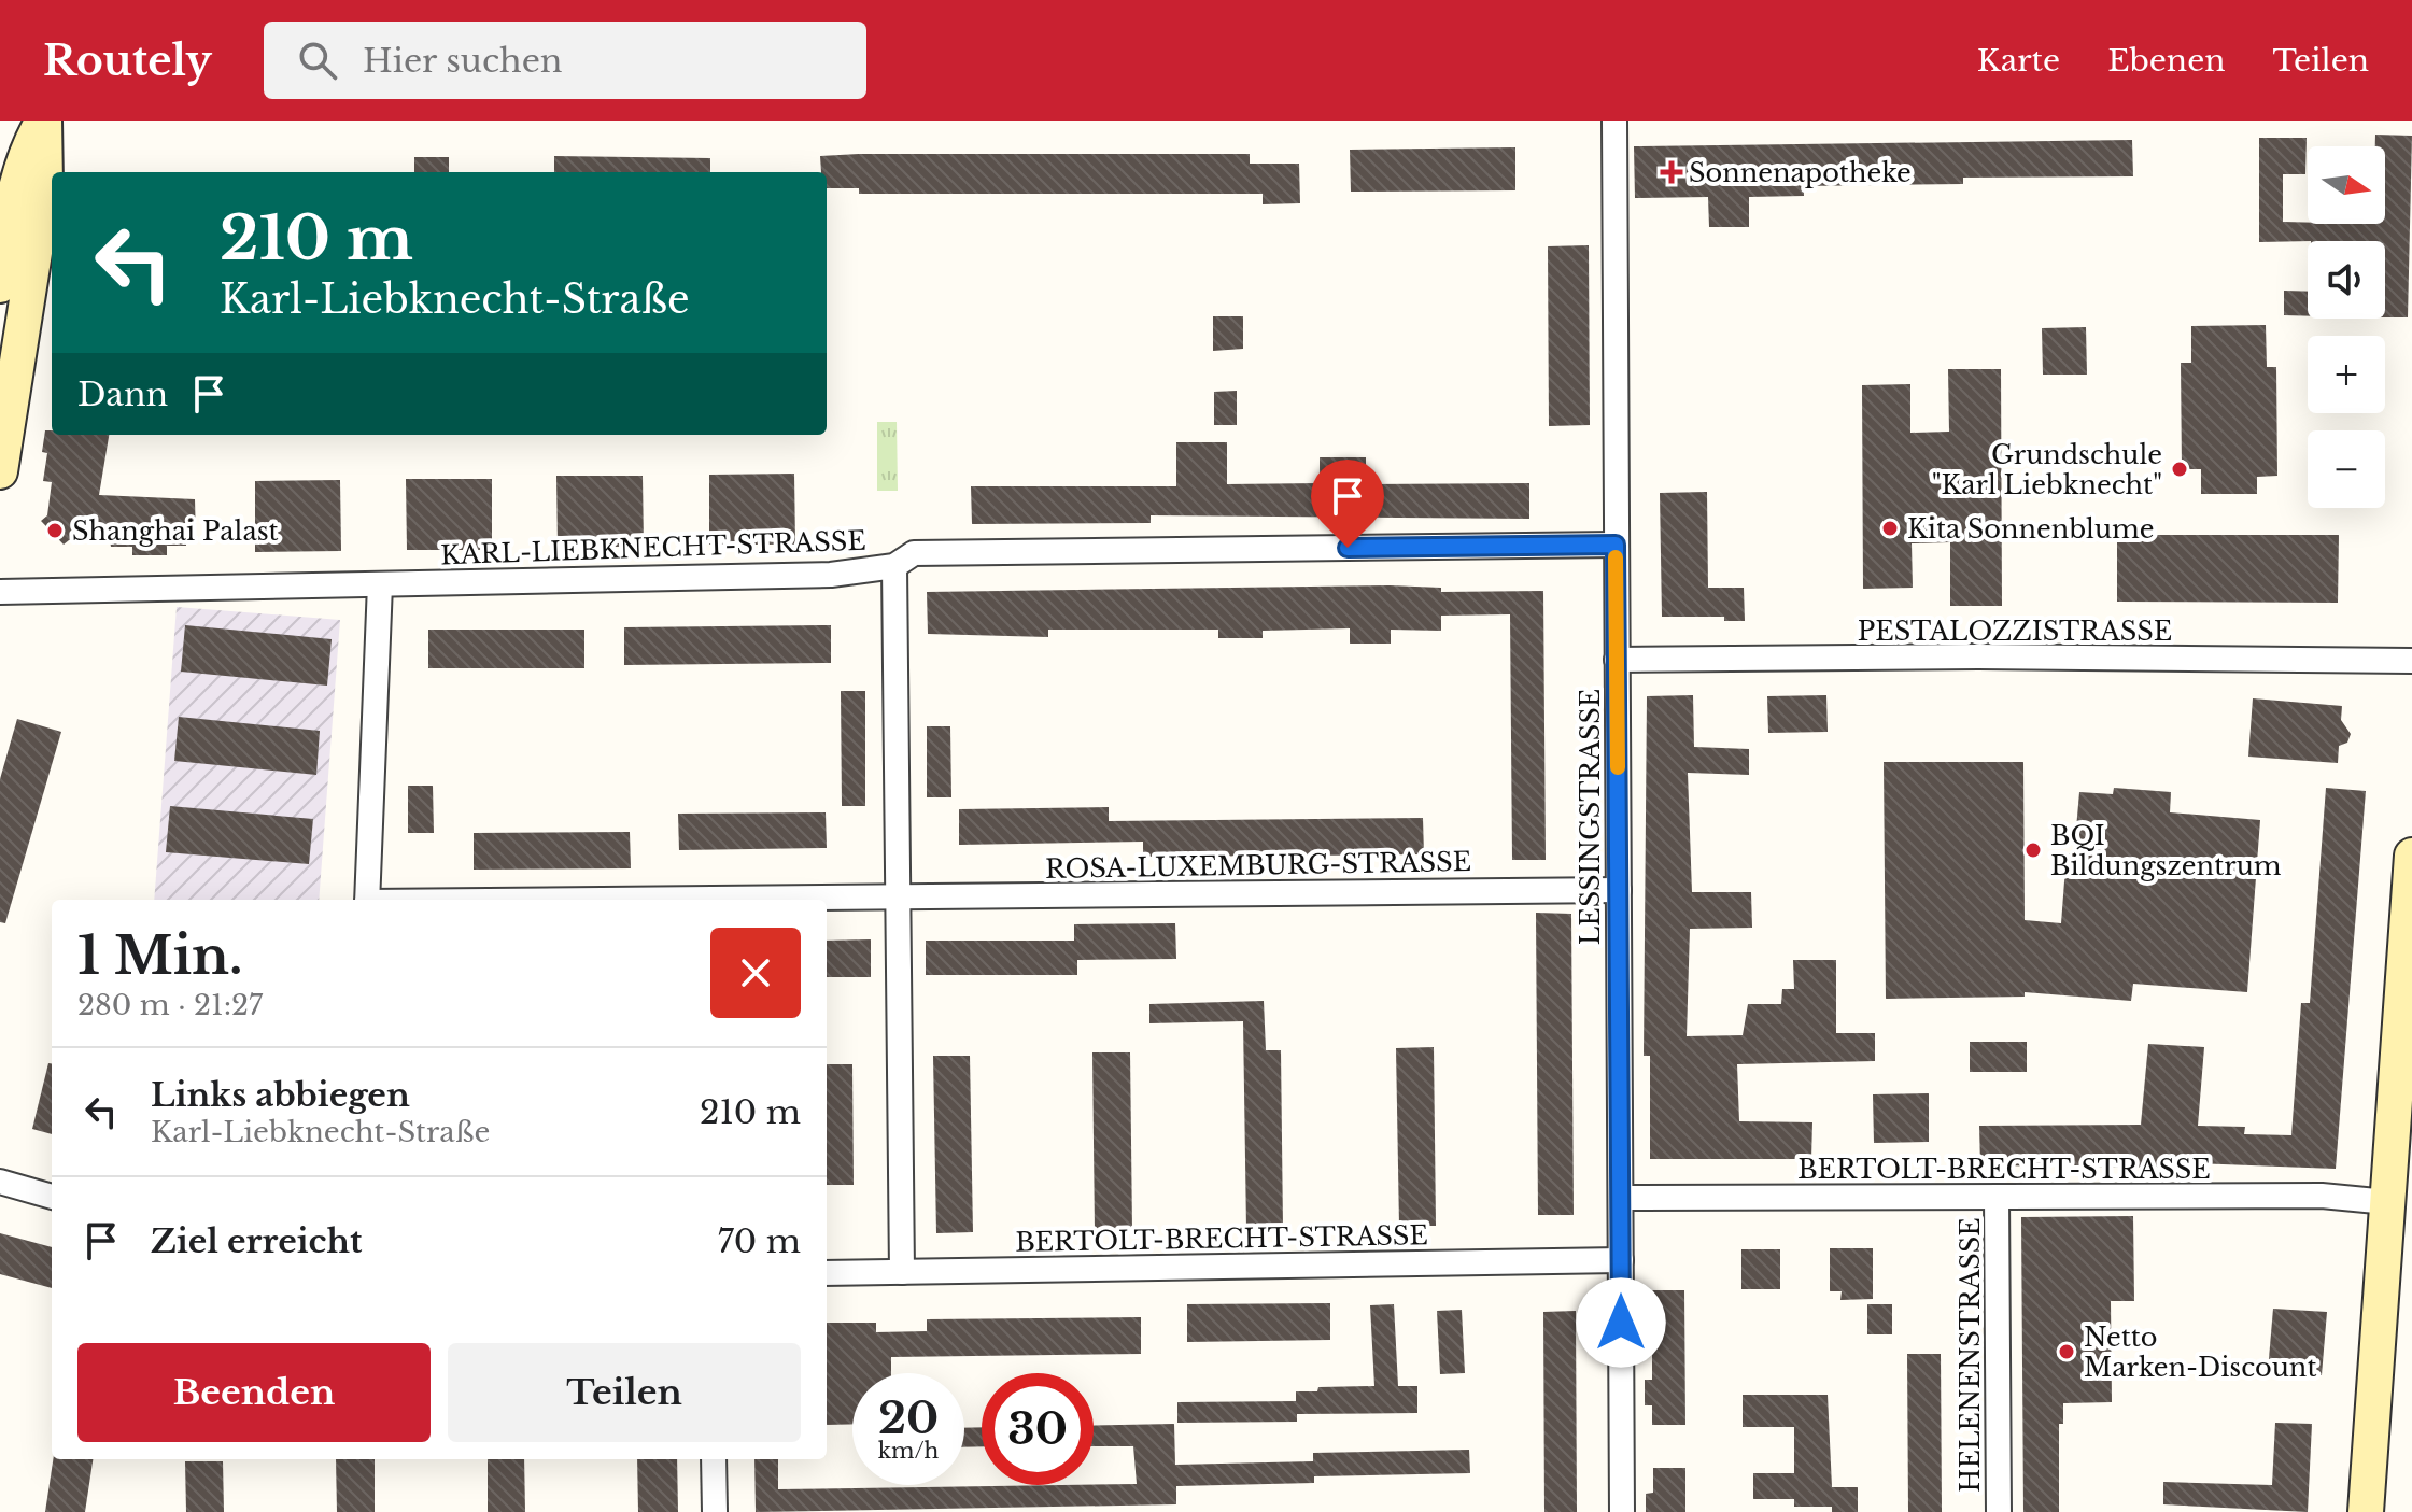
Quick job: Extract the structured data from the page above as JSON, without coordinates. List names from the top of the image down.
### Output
{
  "streets": {
    "street": [
      "KARL-LIEBKNECHT-STRASSE",
      "PESTALOZZISTRASSE",
      "LESSINGSTRASSE",
      "ROSA-LUXEMBURG-STRASSE",
      "BERTOLT-BRECHT-STRASSE",
      "HELENENSTRASSE"
    ]
  },
  "crossings": [
    ["KARL-LIEBKNECHT-STRASSE", "LESSINGSTRASSE"],
    ["KARL-LIEBKNECHT-STRASSE", "ROSA-LUXEMBURG-STRASSE"],
    ["PESTALOZZISTRASSE", "LESSINGSTRASSE"],
    ["LESSINGSTRASSE", "ROSA-LUXEMBURG-STRASSE"],
    ["LESSINGSTRASSE", "BERTOLT-BRECHT-STRASSE"],
    ["BERTOLT-BRECHT-STRASSE", "HELENENSTRASSE"]
  ],
  "places": {
    "health": ["Sonnenapotheke"],
    "other": [
      "Grundschule \"Karl Liebknecht\"",
      "Kita Sonnenblume",
      "Shanghai Palast",
      "BQI Bildungszentrum",
      "Netto Marken-Discount"
    ]
  },
  "north": "right",
  "page": {
    "header": "Routely",
    "search": "Hier suchen",
    "nav": ["Karte", "Ebenen", "Teilen"],
    "map_buttons": ["+", "−"],
    "turn": ["210 m", "Karl-Liebknecht-Straße"],
    "then": "Dann",
    "heading": ["1 Min.", "280 m · 21:27"],
    "list": [
      {
        "name": "Links abbiegen",
        "note": "Karl-Liebknecht-Straße",
        "value": "210 m"
      },
      {
        "name": "Ziel erreicht",
        "value": "70 m"
      }
    ],
    "buttons": ["Beenden", "Teilen"],
    "speed": "20 km/h",
    "limit": "30"
  }
}
